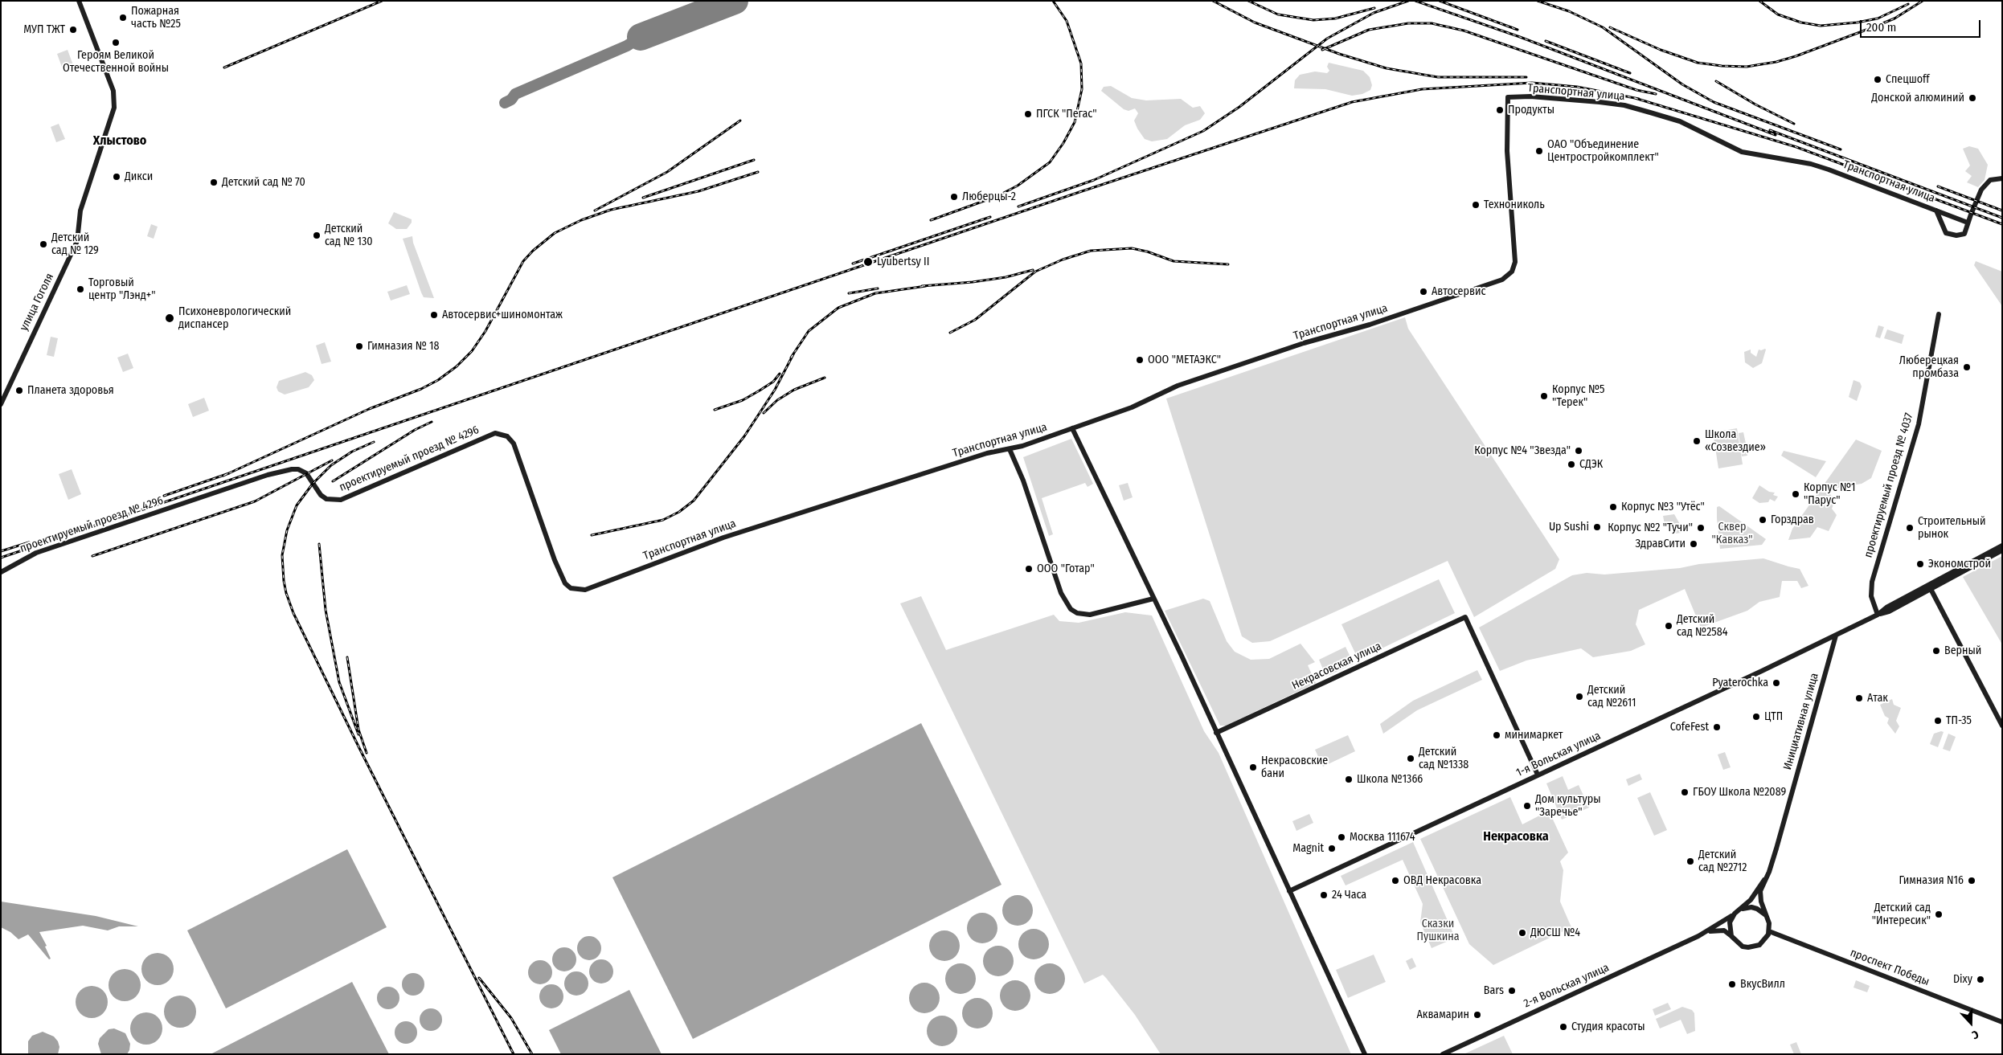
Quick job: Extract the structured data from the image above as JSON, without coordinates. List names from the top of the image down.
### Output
{
  "streets": {
    "street": [
      "Транспортная улица",
      "улица Гоголя",
      "проектируемый проезд № 4296",
      "проектируемый проезд № 4037",
      "Некрасовская улица",
      "Инициативная улица",
      "1-я Вольская улица",
      "проспект Победы",
      "2-я Вольская улица"
    ]
  },
  "crossings": [
    ["Транспортная улица", "проектируемый проезд № 4296"],
    ["Некрасовская улица", "1-я Вольская улица"],
    ["Инициативная улица", "1-я Вольская улица"],
    ["Инициативная улица", "проспект Победы"],
    ["Инициативная улица", "2-я Вольская улица"],
    ["проспект Победы", "2-я Вольская улица"]
  ],
  "districts": ["Хлыстово", "Некрасовка"],
  "parks": ["Сквер \"Кавказ\"", "Сказки Пушкина"],
  "places": [
    "Пожарная часть №25",
    "МУП ТЖТ",
    "Героям Великой Отечественной войны",
    "Спецшoff",
    "Донской алюминий",
    "Продукты",
    "ПГСК \"Пегас\"",
    "ОАО \"Объединение Центростройкомплект\"",
    "Дикси",
    "Детский сад № 70",
    "Люберцы-2",
    "Технониколь",
    "Детский сад № 130",
    "Детский сад № 129",
    "Lyubertsy II",
    "Торговый центр \"Лэнд+\"",
    "Автосервис",
    "Автосервис+шиномонтаж",
    "Психоневрологический диспансер",
    "Гимназия № 18",
    "ООО \"МЕТАЭКС\"",
    "Люберецкая промбаза",
    "Планета здоровья",
    "Корпус №5 \"Терек\"",
    "Школа «Созвездие»",
    "Корпус №4 \"Звезда\"",
    "СДЭК",
    "Корпус №1 \"Парус\"",
    "Корпус №3 \"Утёс\"",
    "Горздрав",
    "Up Sushi",
    "Корпус №2 \"Тучи\"",
    "Строительный рынок",
    "ЗдравСити",
    "Экономстрой",
    "ООО \"Готар\"",
    "Детский сад №2584",
    "Верный",
    "Pyaterochka",
    "Детский сад №2611",
    "Атак",
    "ЦТП",
    "ТП-35",
    "CofeFest",
    "минимаркет",
    "Детский сад №1338",
    "Некрасовские бани",
    "Школа №1366",
    "ГБОУ Школа №2089",
    "Дом культуры \"Заречье\"",
    "Москва 111674",
    "Magnit",
    "Детский сад №2712",
    "ОВД Некрасовка",
    "Гимназия N16",
    "24 Часа",
    "Детский сад \"Интересик\"",
    "ДЮСШ №4",
    "Dixy",
    "ВкусВилл",
    "Bars",
    "Аквамарин",
    "Студия красоты"
  ],
  "scale_bar": "200 m",
  "north": "bottom"
}
